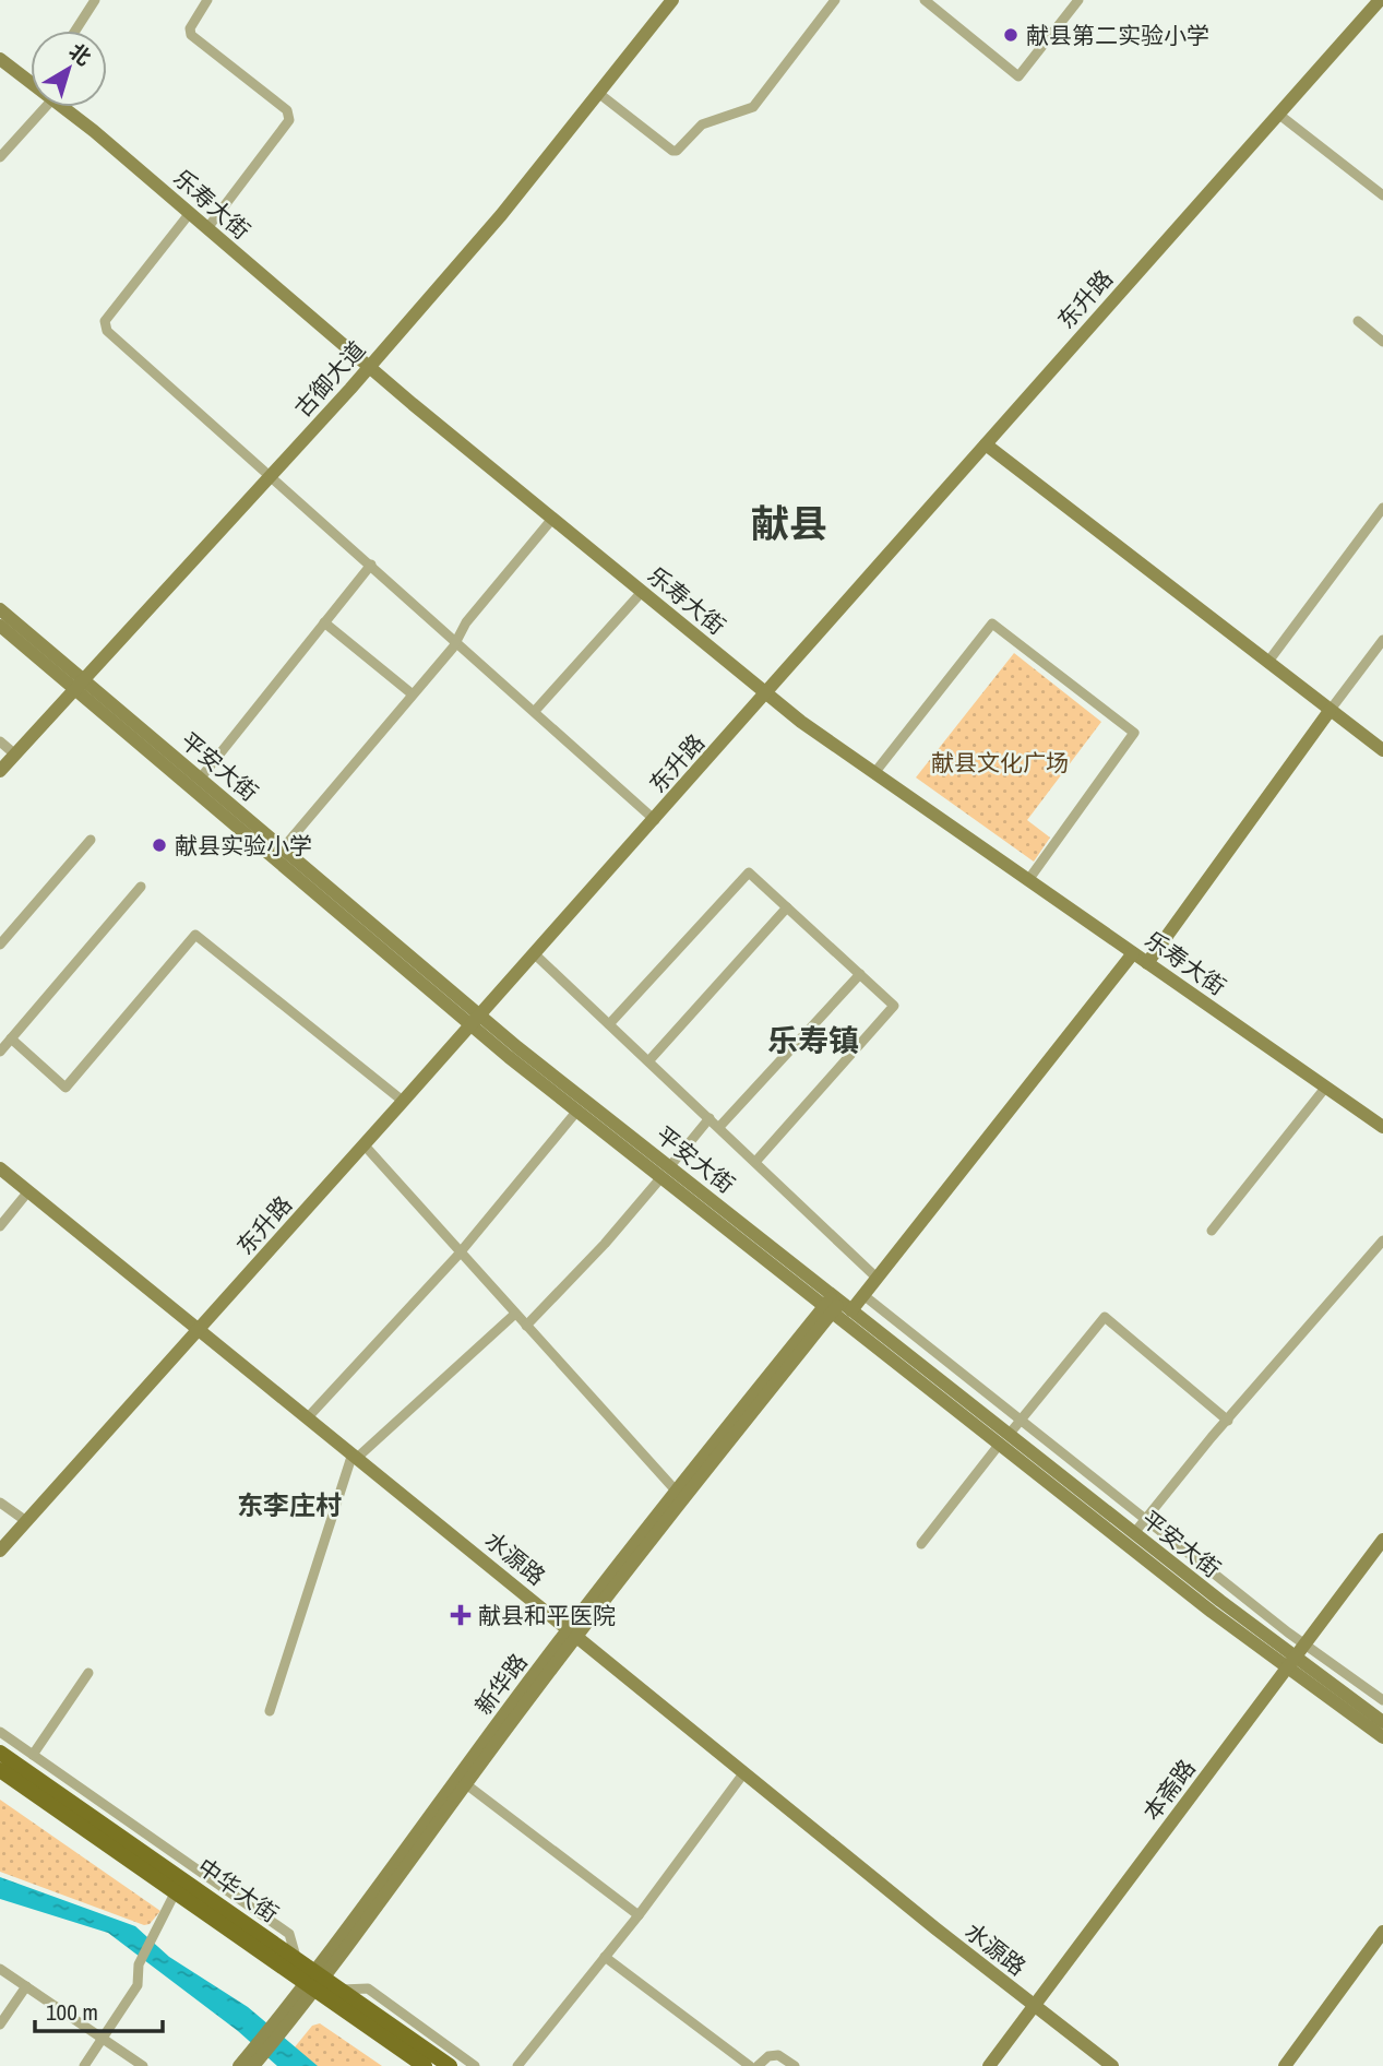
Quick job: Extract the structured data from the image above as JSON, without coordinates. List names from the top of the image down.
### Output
{
  "streets": {
    "main road": [
      "乐寿大街",
      "东升路",
      "古御大道",
      "平安大街",
      "水源路",
      "新华路",
      "本斋路",
      "中华大街"
    ]
  },
  "crossings": [
    ["乐寿大街", "东升路"],
    ["乐寿大街", "古御大道"],
    ["东升路", "平安大街"],
    ["东升路", "水源路"],
    ["古御大道", "平安大街"],
    ["平安大街", "新华路"],
    ["平安大街", "本斋路"],
    ["水源路", "新华路"],
    ["水源路", "本斋路"],
    ["新华路", "中华大街"]
  ],
  "districts": ["献县", "乐寿镇", "东李庄村"],
  "parks": ["献县文化广场"],
  "places": {
    "other": ["献县第二实验小学", "献县实验小学"],
    "health": ["献县和平医院"]
  },
  "scale_bar": "100 m",
  "north": "top right"
}
